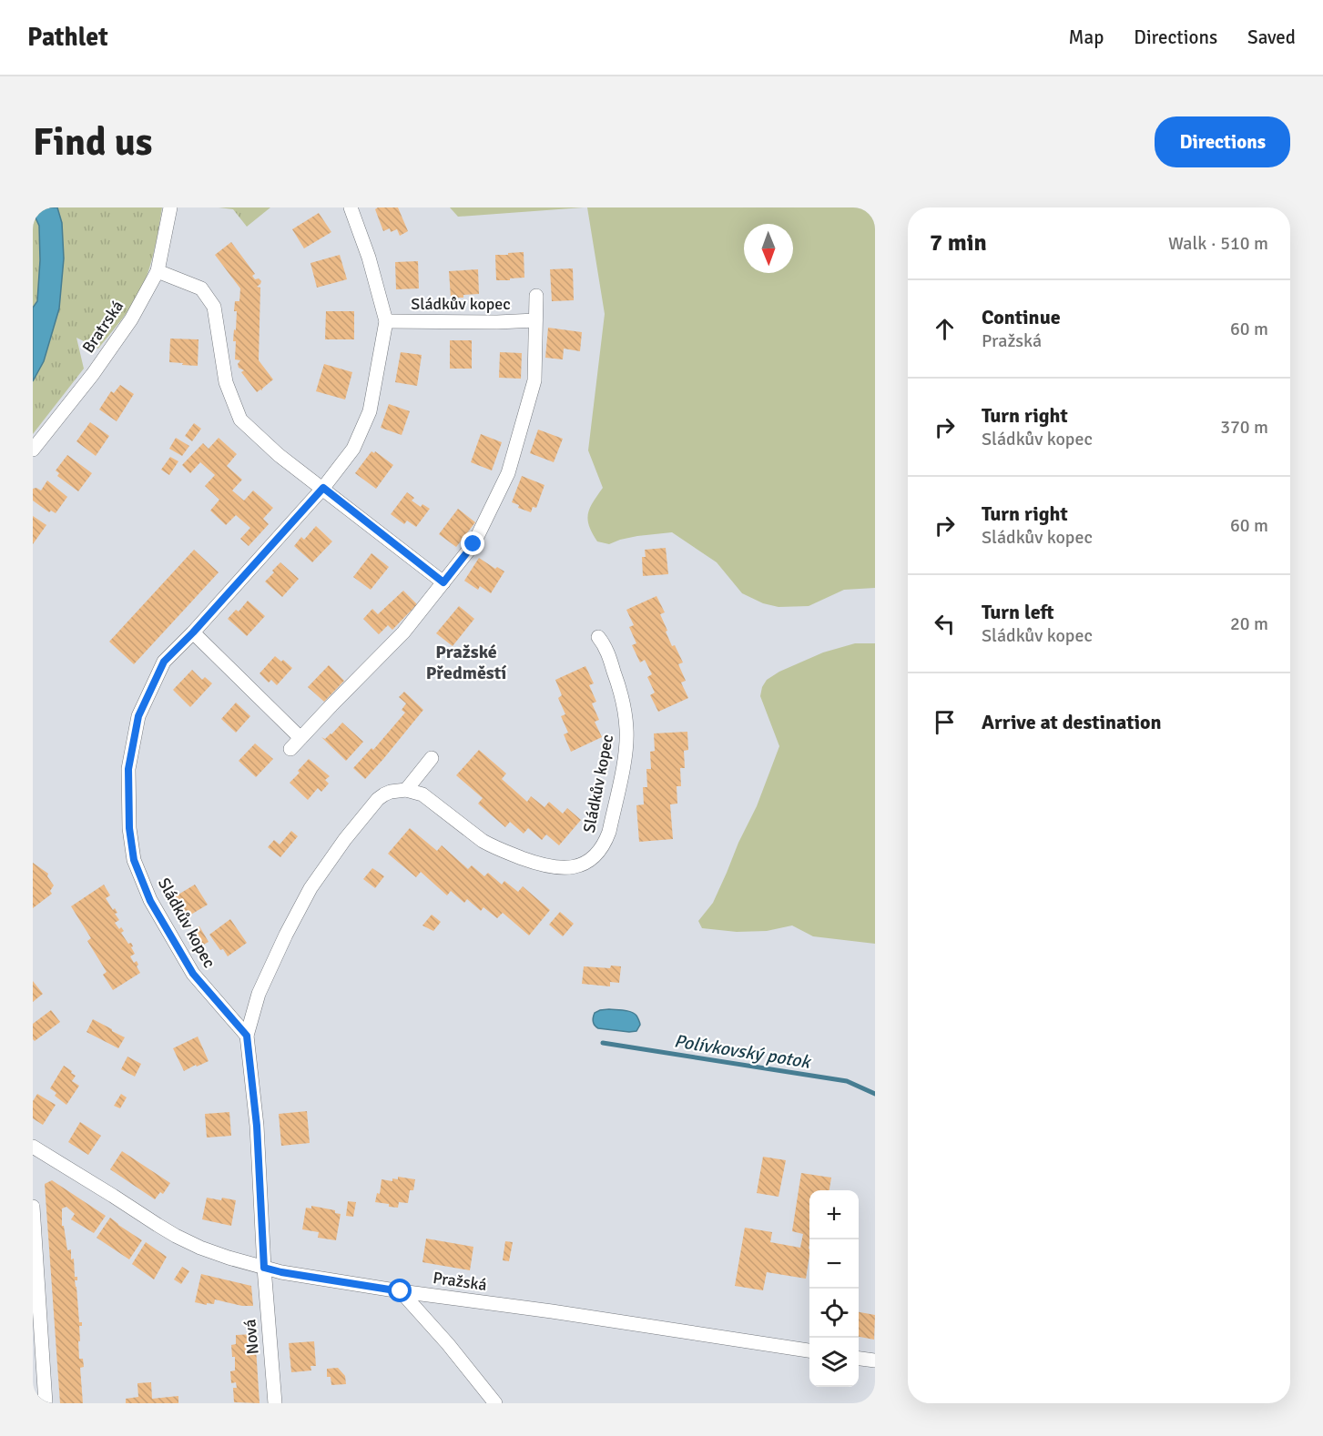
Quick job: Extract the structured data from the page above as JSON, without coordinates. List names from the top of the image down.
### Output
{
  "streets": {
    "street": [
      "Sládkův kopec",
      "Bratrská",
      "Pražská",
      "Nová"
    ]
  },
  "crossings": [
    ["Pražská", "Nová"]
  ],
  "districts": ["Pražské Předměstí"],
  "water": ["Polívkovský potok"],
  "north": "bottom",
  "page": {
    "header": "Pathlet",
    "nav": ["Map", "Directions", "Saved"],
    "buttons": "Directions",
    "title": "Find us",
    "heading": ["7 min", "Walk · 510 m"],
    "list": [
      ["Continue", "Pražská", "60 m"],
      ["Turn right", "Sládkův kopec", "370 m"],
      ["Turn right", "Sládkův kopec", "60 m"],
      ["Turn left", "Sládkův kopec", "20 m"],
      "Arrive at destination"
    ],
    "map_buttons": ["+", "−"]
  }
}
